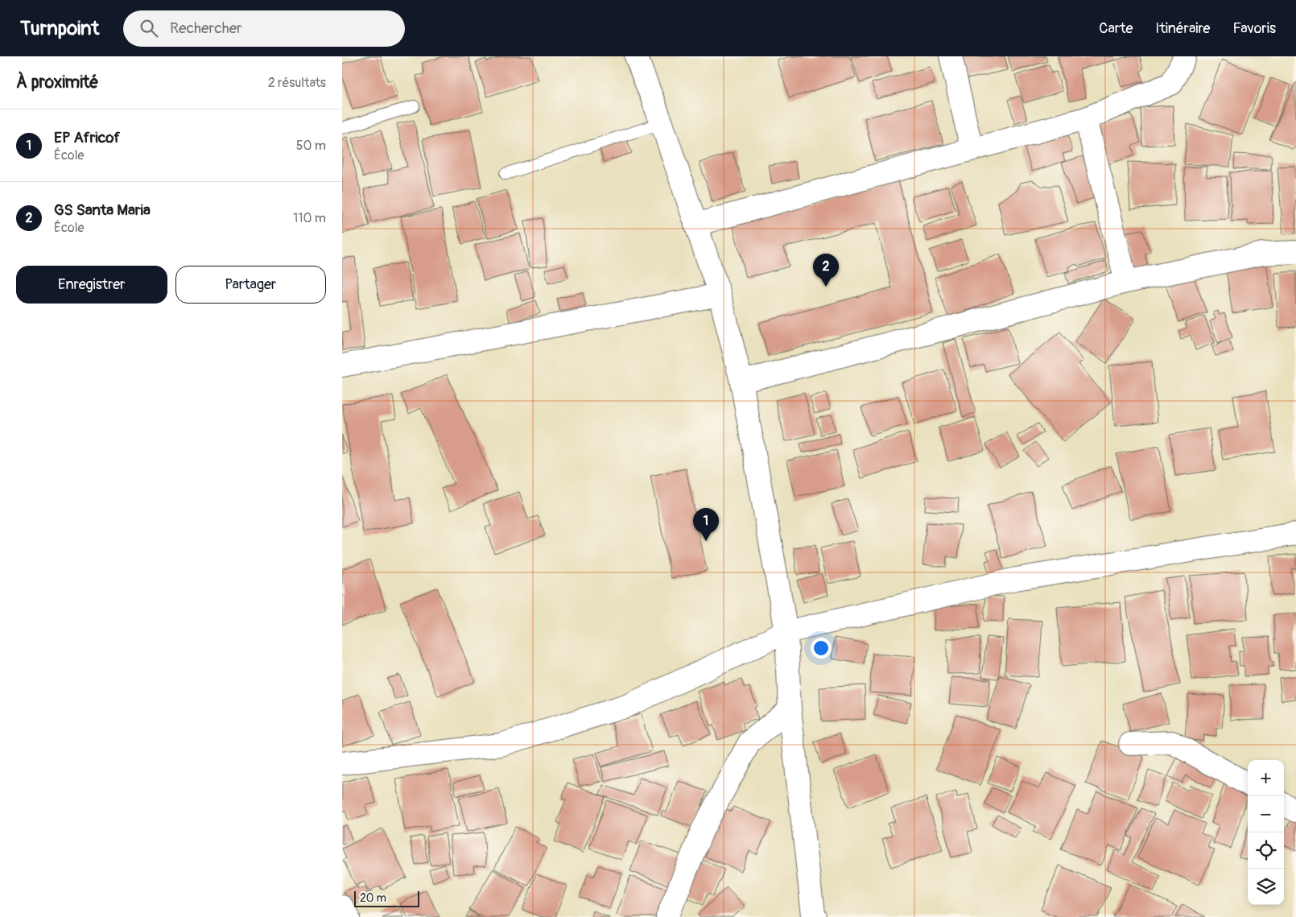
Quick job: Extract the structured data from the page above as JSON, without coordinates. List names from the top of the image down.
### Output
{
  "scale_bar": "20 m",
  "page": {
    "header": "Turnpoint",
    "search": "Rechercher",
    "nav": ["Carte", "Itinéraire", "Favoris"],
    "heading": ["À proximité", "2 résultats"],
    "list": [
      {
        "mark": "1",
        "name": "EP Africof",
        "note": "École",
        "value": "50 m"
      },
      {
        "mark": "2",
        "name": "GS Santa Maria",
        "note": "École",
        "value": "110 m"
      }
    ],
    "buttons": ["Enregistrer", "Partager"],
    "pins": ["2", "1"],
    "map_buttons": ["+", "−"],
    "scale": "20 m"
  }
}
